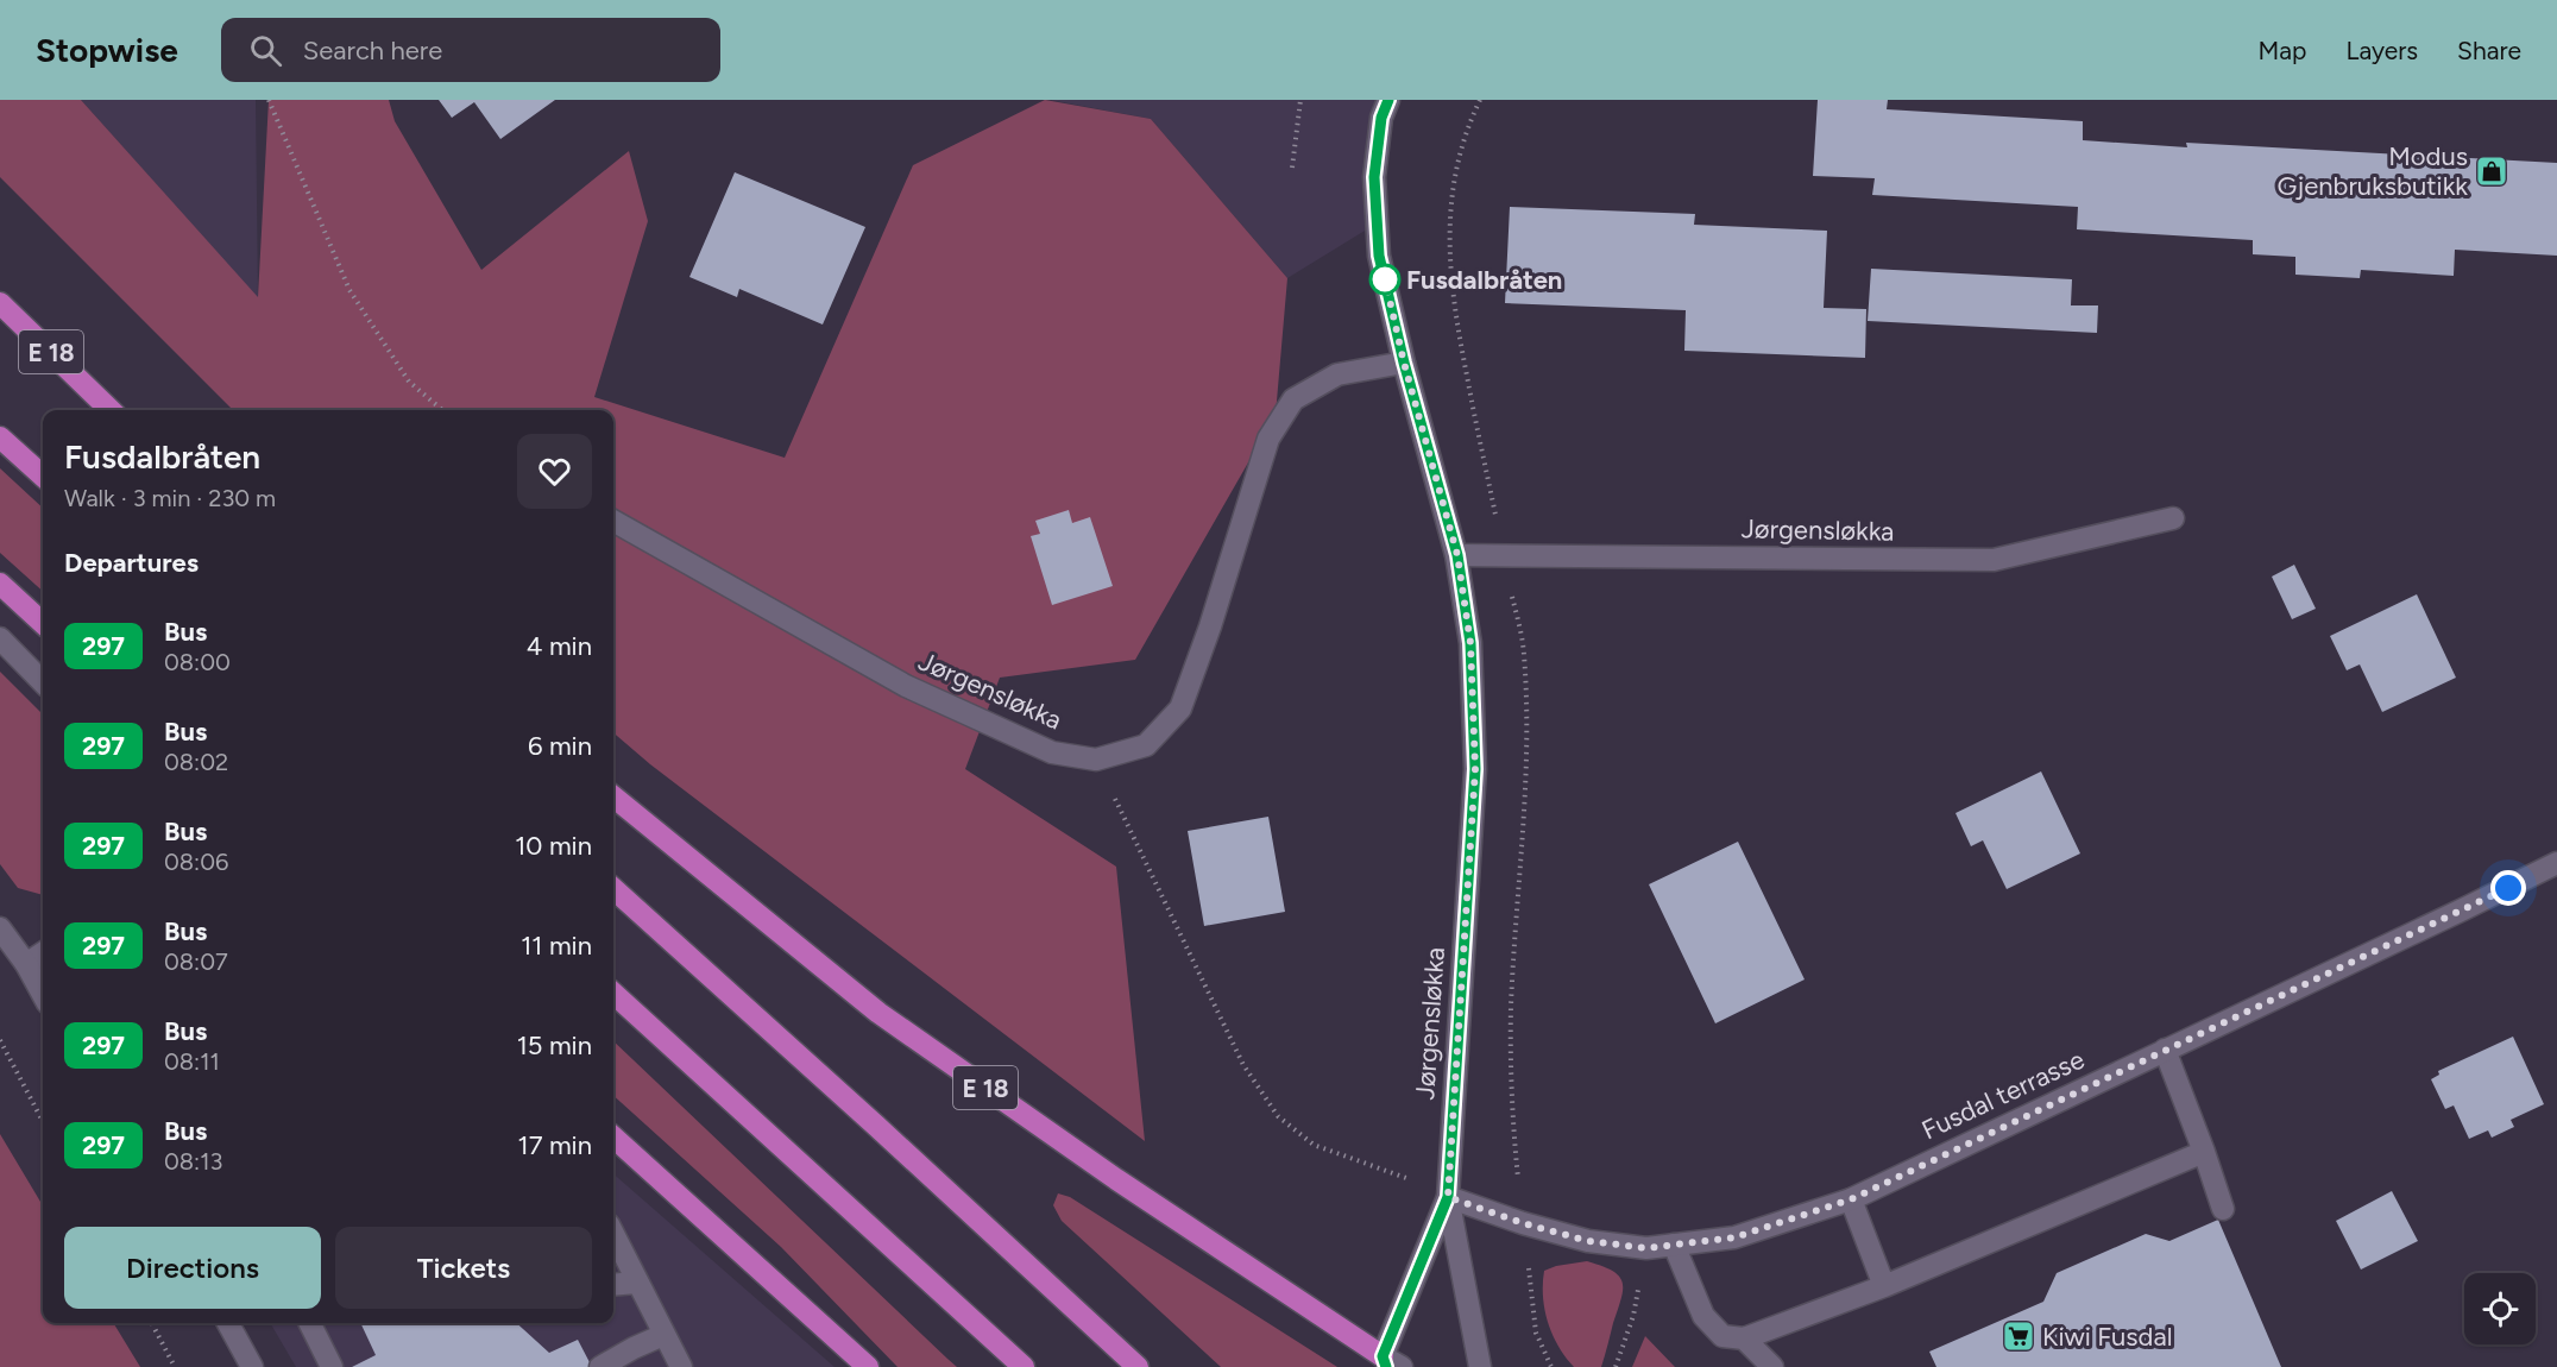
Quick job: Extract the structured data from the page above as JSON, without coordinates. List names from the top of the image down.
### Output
{
  "streets": {
    "highway": ["E 18"],
    "street": ["Jørgensløkka", "Fusdal terrasse"]
  },
  "crossings": [
    ["E 18", "Jørgensløkka"],
    ["Jørgensløkka", "Fusdal terrasse"]
  ],
  "places": {
    "shop": ["Modus Gjenbruksbutikk"],
    "other": ["Fusdalbråten"],
    "supermarket": ["Kiwi Fusdal"]
  },
  "lines": ["bus line 297"],
  "page": {
    "header": "Stopwise",
    "search": "Search here",
    "nav": ["Map", "Layers", "Share"],
    "heading": [
      ["Fusdalbråten", "Walk · 3 min · 230 m"],
      "Departures"
    ],
    "list": [
      {
        "mark": "297",
        "name": "Bus",
        "note": "08:00",
        "value": "4 min"
      },
      {
        "mark": "297",
        "name": "Bus",
        "note": "08:02",
        "value": "6 min"
      },
      {
        "mark": "297",
        "name": "Bus",
        "note": "08:06",
        "value": "10 min"
      },
      {
        "mark": "297",
        "name": "Bus",
        "note": "08:07",
        "value": "11 min"
      },
      {
        "mark": "297",
        "name": "Bus",
        "note": "08:11",
        "value": "15 min"
      },
      {
        "mark": "297",
        "name": "Bus",
        "note": "08:13",
        "value": "17 min"
      }
    ],
    "buttons": ["Directions", "Tickets"]
  }
}
